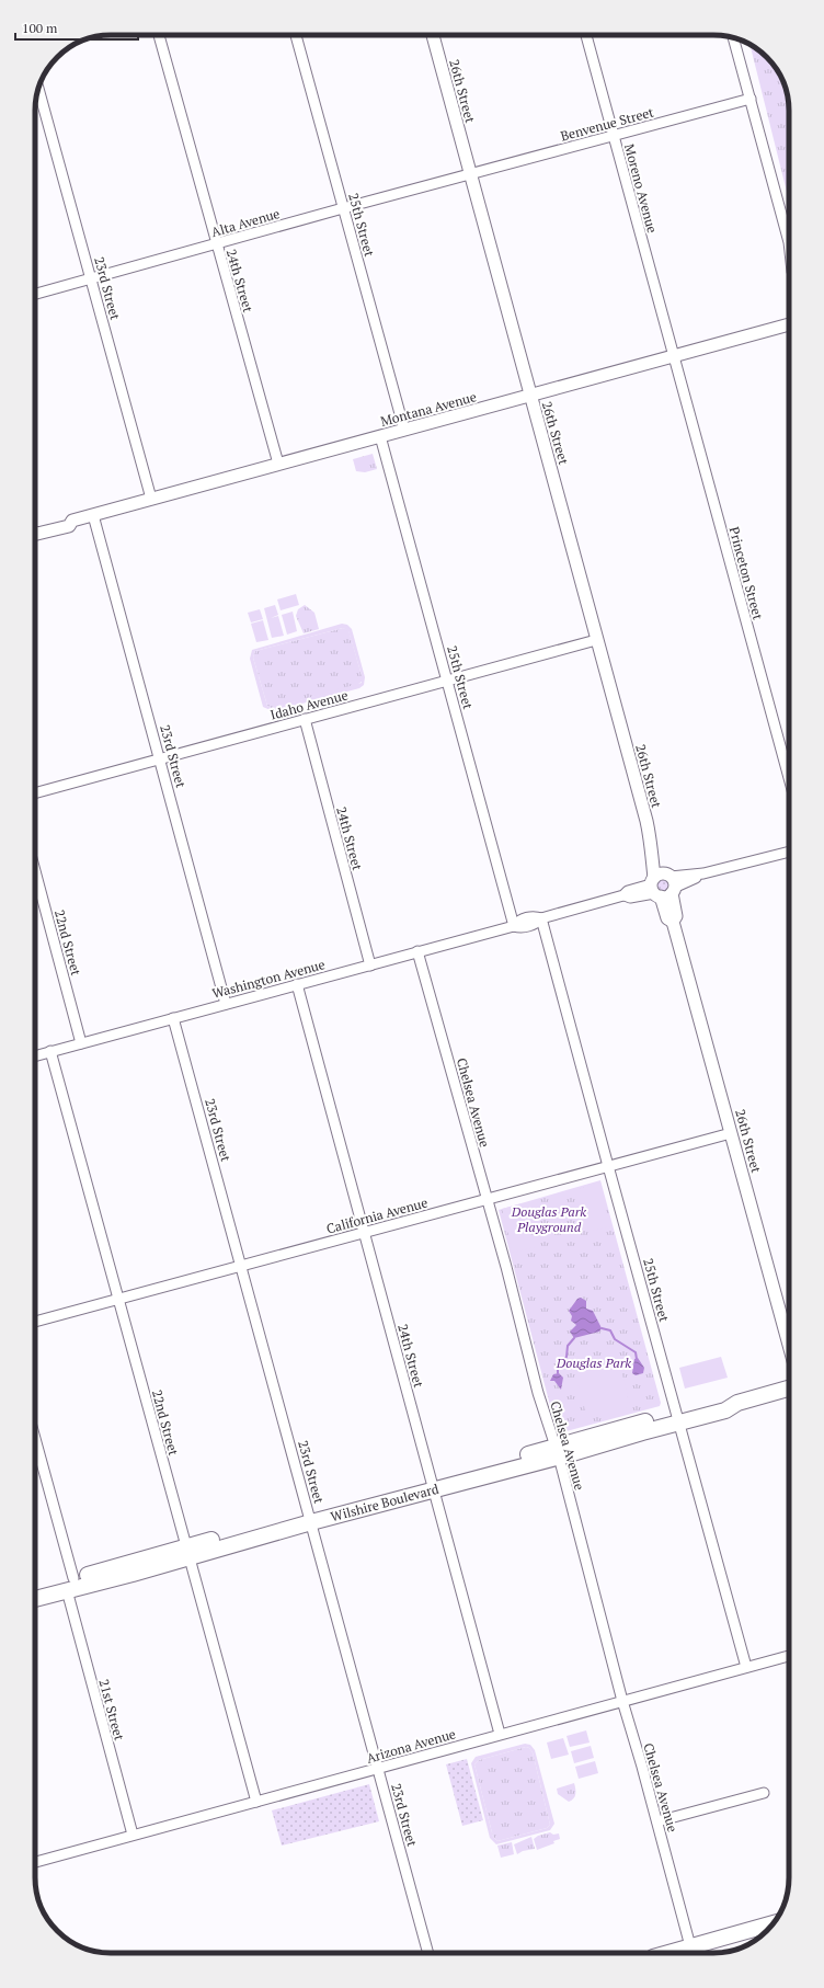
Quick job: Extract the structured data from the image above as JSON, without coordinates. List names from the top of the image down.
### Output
{
  "streets": {
    "main road": ["Wilshire Boulevard"],
    "street": [
      "26th Street",
      "Benvenue Street",
      "Moreno Avenue",
      "Alta Avenue",
      "25th Street",
      "24th Street",
      "23rd Street",
      "Montana Avenue",
      "Princeton Street",
      "Idaho Avenue",
      "22nd Street",
      "Washington Avenue",
      "Chelsea Avenue",
      "California Avenue",
      "21st Street",
      "Arizona Avenue"
    ]
  },
  "crossings": [
    ["26th Street", "Benvenue Street"],
    ["26th Street", "Alta Avenue"],
    ["26th Street", "Montana Avenue"],
    ["26th Street", "Idaho Avenue"],
    ["26th Street", "Washington Avenue"],
    ["26th Street", "California Avenue"],
    ["Benvenue Street", "Moreno Avenue"],
    ["Benvenue Street", "Alta Avenue"],
    ["Moreno Avenue", "Montana Avenue"],
    ["Moreno Avenue", "Princeton Street"],
    ["Alta Avenue", "25th Street"],
    ["Alta Avenue", "24th Street"],
    ["Alta Avenue", "23rd Street"],
    ["25th Street", "Montana Avenue"],
    ["25th Street", "Idaho Avenue"],
    ["25th Street", "Washington Avenue"],
    ["25th Street", "California Avenue"],
    ["25th Street", "Wilshire Boulevard"],
    ["25th Street", "Arizona Avenue"],
    ["24th Street", "Montana Avenue"],
    ["24th Street", "Idaho Avenue"],
    ["24th Street", "Washington Avenue"],
    ["24th Street", "California Avenue"],
    ["24th Street", "Wilshire Boulevard"],
    ["24th Street", "Arizona Avenue"],
    ["23rd Street", "Montana Avenue"],
    ["23rd Street", "Idaho Avenue"],
    ["23rd Street", "Washington Avenue"],
    ["23rd Street", "California Avenue"],
    ["23rd Street", "Wilshire Boulevard"],
    ["23rd Street", "Arizona Avenue"],
    ["Montana Avenue", "Princeton Street"],
    ["22nd Street", "Washington Avenue"],
    ["22nd Street", "California Avenue"],
    ["22nd Street", "Wilshire Boulevard"],
    ["22nd Street", "Arizona Avenue"],
    ["Washington Avenue", "Chelsea Avenue"],
    ["Chelsea Avenue", "California Avenue"],
    ["Chelsea Avenue", "Wilshire Boulevard"],
    ["Chelsea Avenue", "Arizona Avenue"],
    ["Wilshire Boulevard", "21st Street"],
    ["21st Street", "Arizona Avenue"]
  ],
  "parks": ["Douglas Park Playground", "Douglas Park"],
  "scale_bar": "100 m"
}
